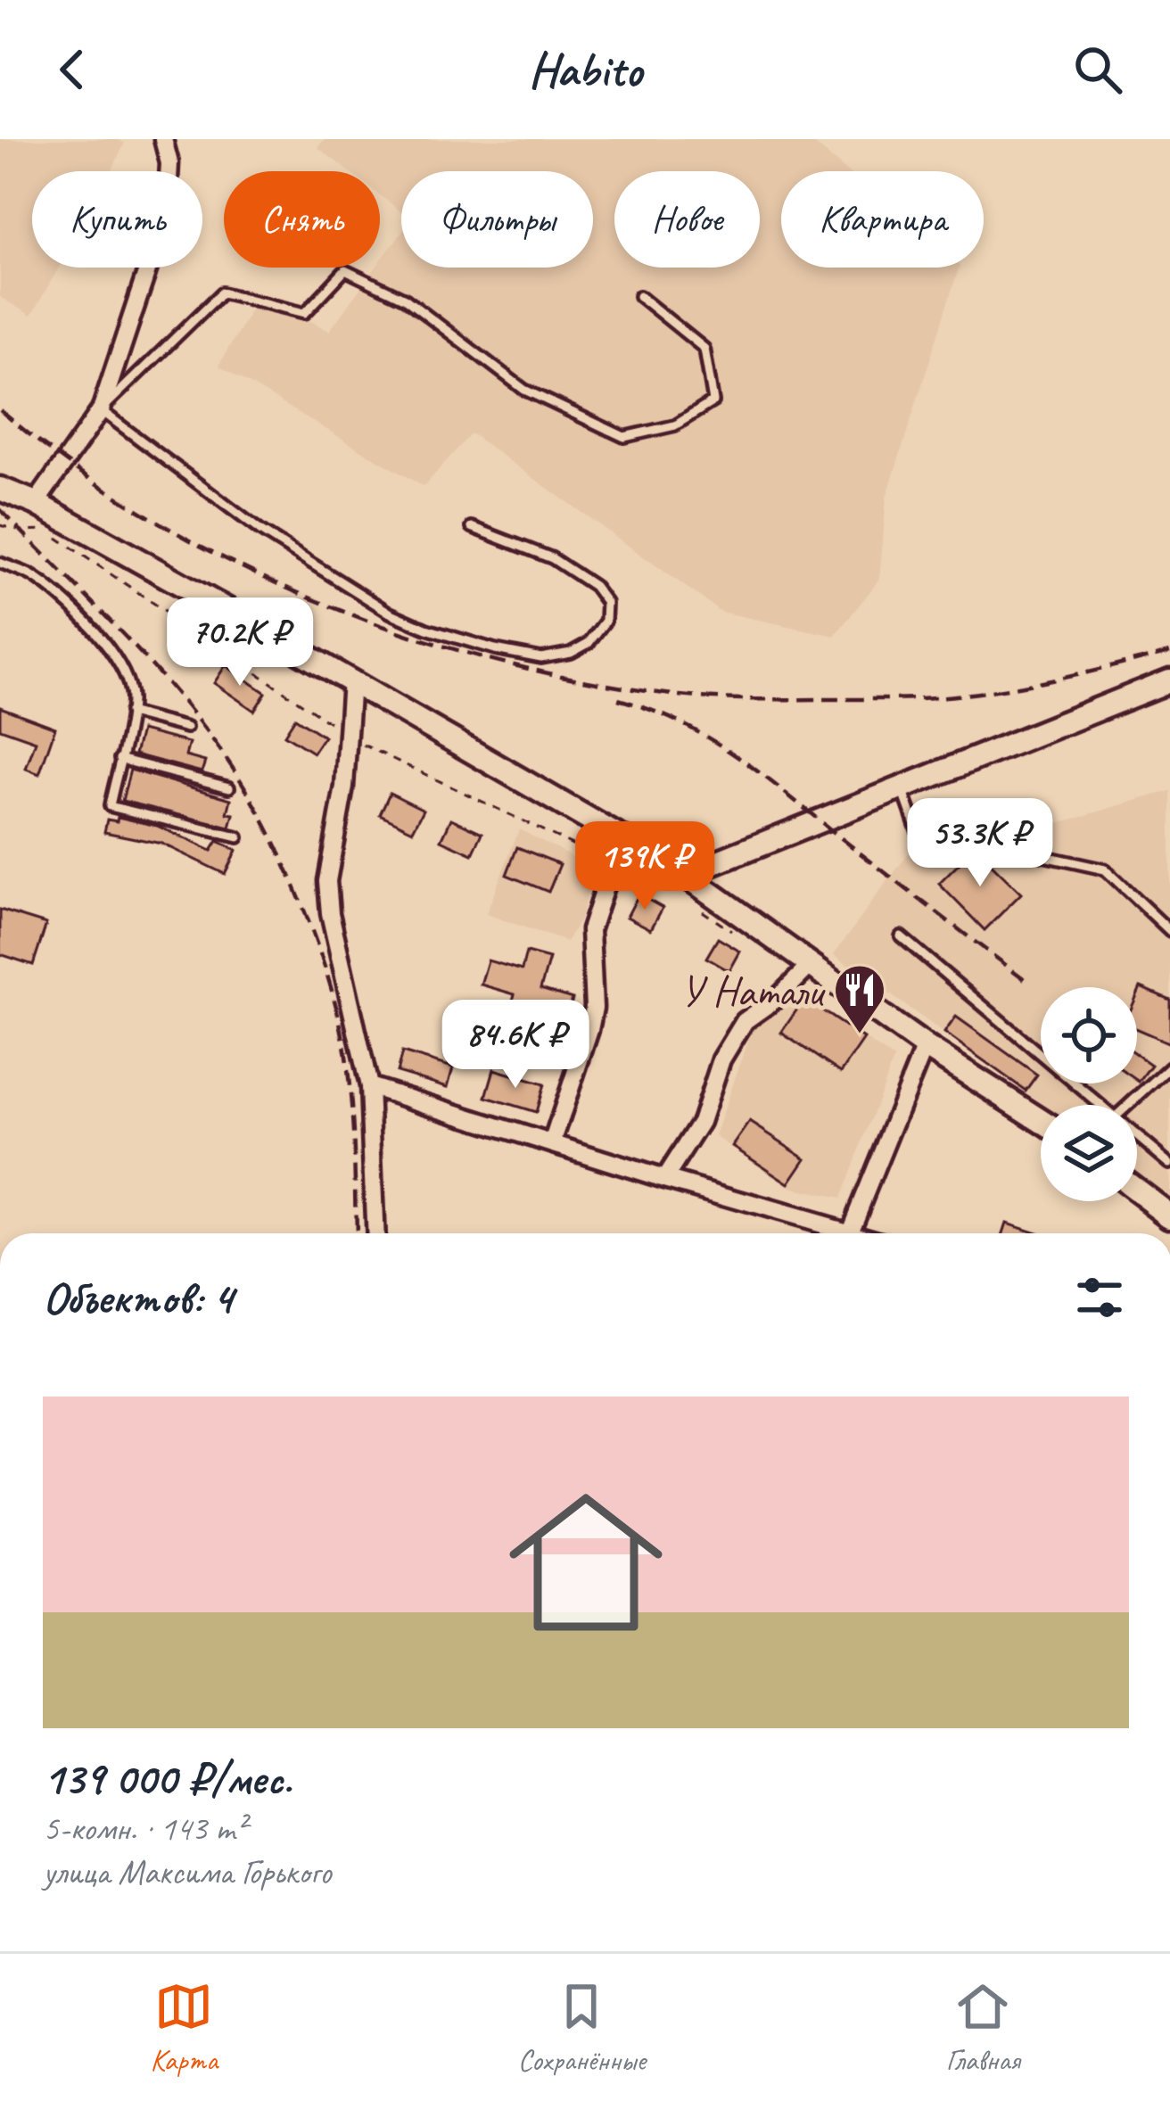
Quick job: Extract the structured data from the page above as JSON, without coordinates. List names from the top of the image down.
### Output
{
  "places": {
    "restaurant": ["У Натали"]
  },
  "page": {
    "header": "Habito",
    "chip": [
      "Купить",
      "Снять",
      "Фильтры",
      "Новое",
      "Квартира"
    ],
    "price": [
      "70.2K ₽",
      "53.3K ₽",
      "139K ₽",
      "84.6K ₽"
    ],
    "heading": "Объектов: 4",
    "list": [
      {
        "name": "139 000 ₽/мес.",
        "note": "5-комн. · 143 m² · улица Максима Горького"
      }
    ],
    "tabs": ["Карта", "Сохранённые", "Главная"]
  }
}
